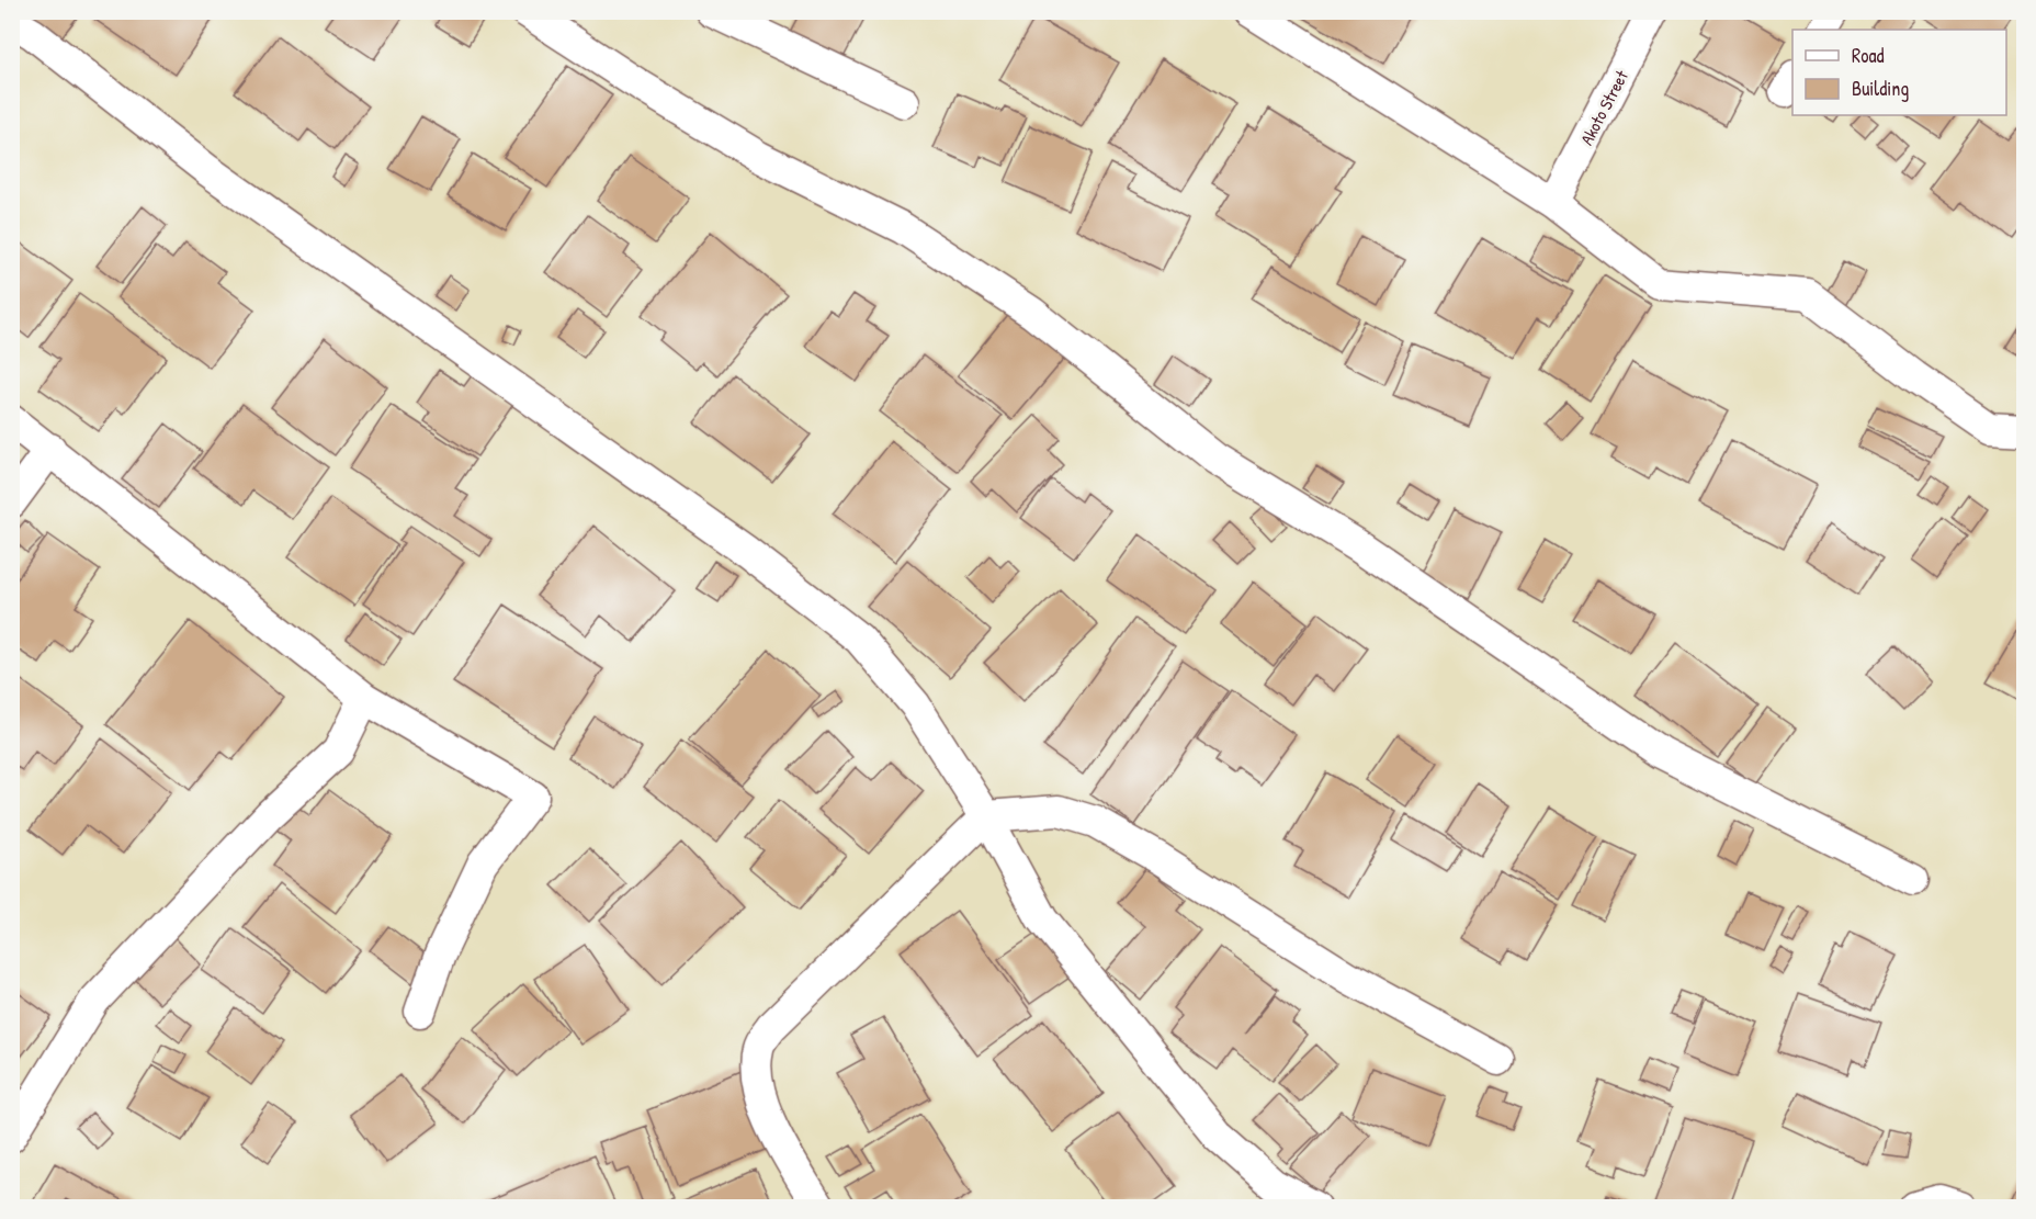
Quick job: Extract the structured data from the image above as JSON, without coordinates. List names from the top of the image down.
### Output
{
  "streets": {
    "street": ["Akoto Street"]
  },
  "legend": ["Road", "Building"]
}
